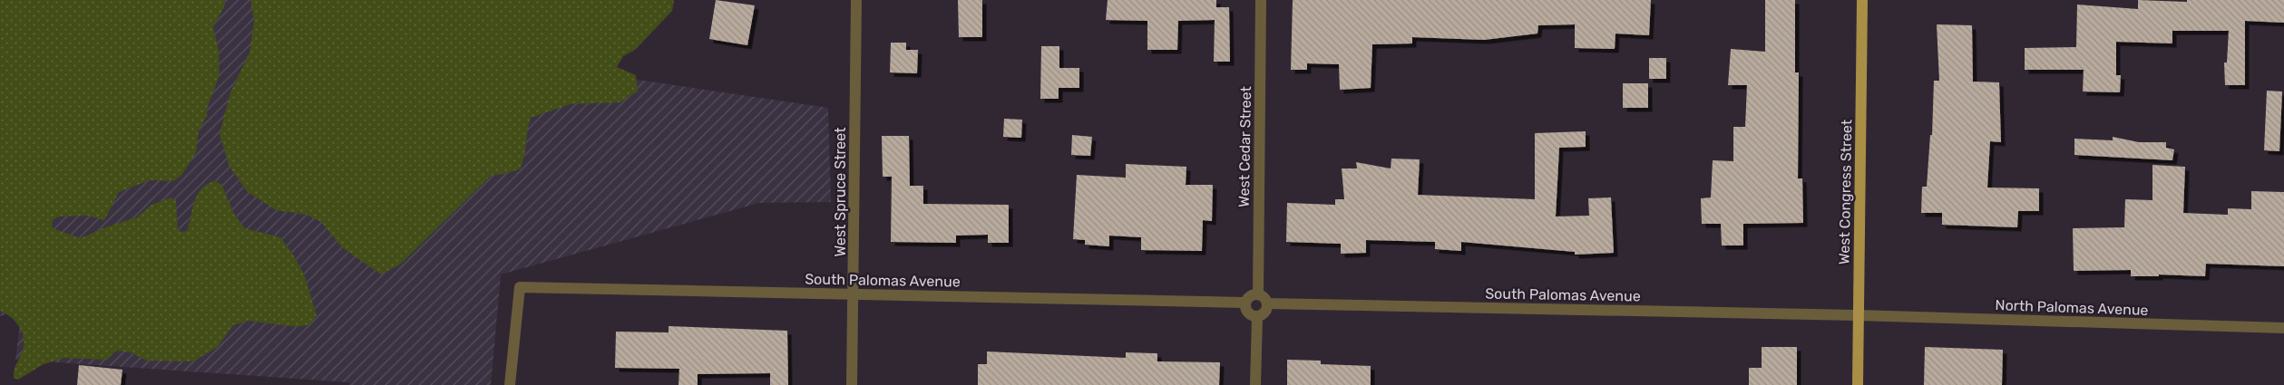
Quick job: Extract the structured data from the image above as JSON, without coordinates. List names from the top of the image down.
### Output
{
  "streets": {
    "main road": ["West Congress Street"],
    "street": [
      "West Cedar Street",
      "West Spruce Street",
      "South Palomas Avenue",
      "North Palomas Avenue"
    ]
  },
  "crossings": [
    ["West Cedar Street", "South Palomas Avenue"],
    ["West Spruce Street", "South Palomas Avenue"],
    ["West Congress Street", "South Palomas Avenue"],
    ["West Congress Street", "North Palomas Avenue"],
    ["South Palomas Avenue", "North Palomas Avenue"]
  ]
}
